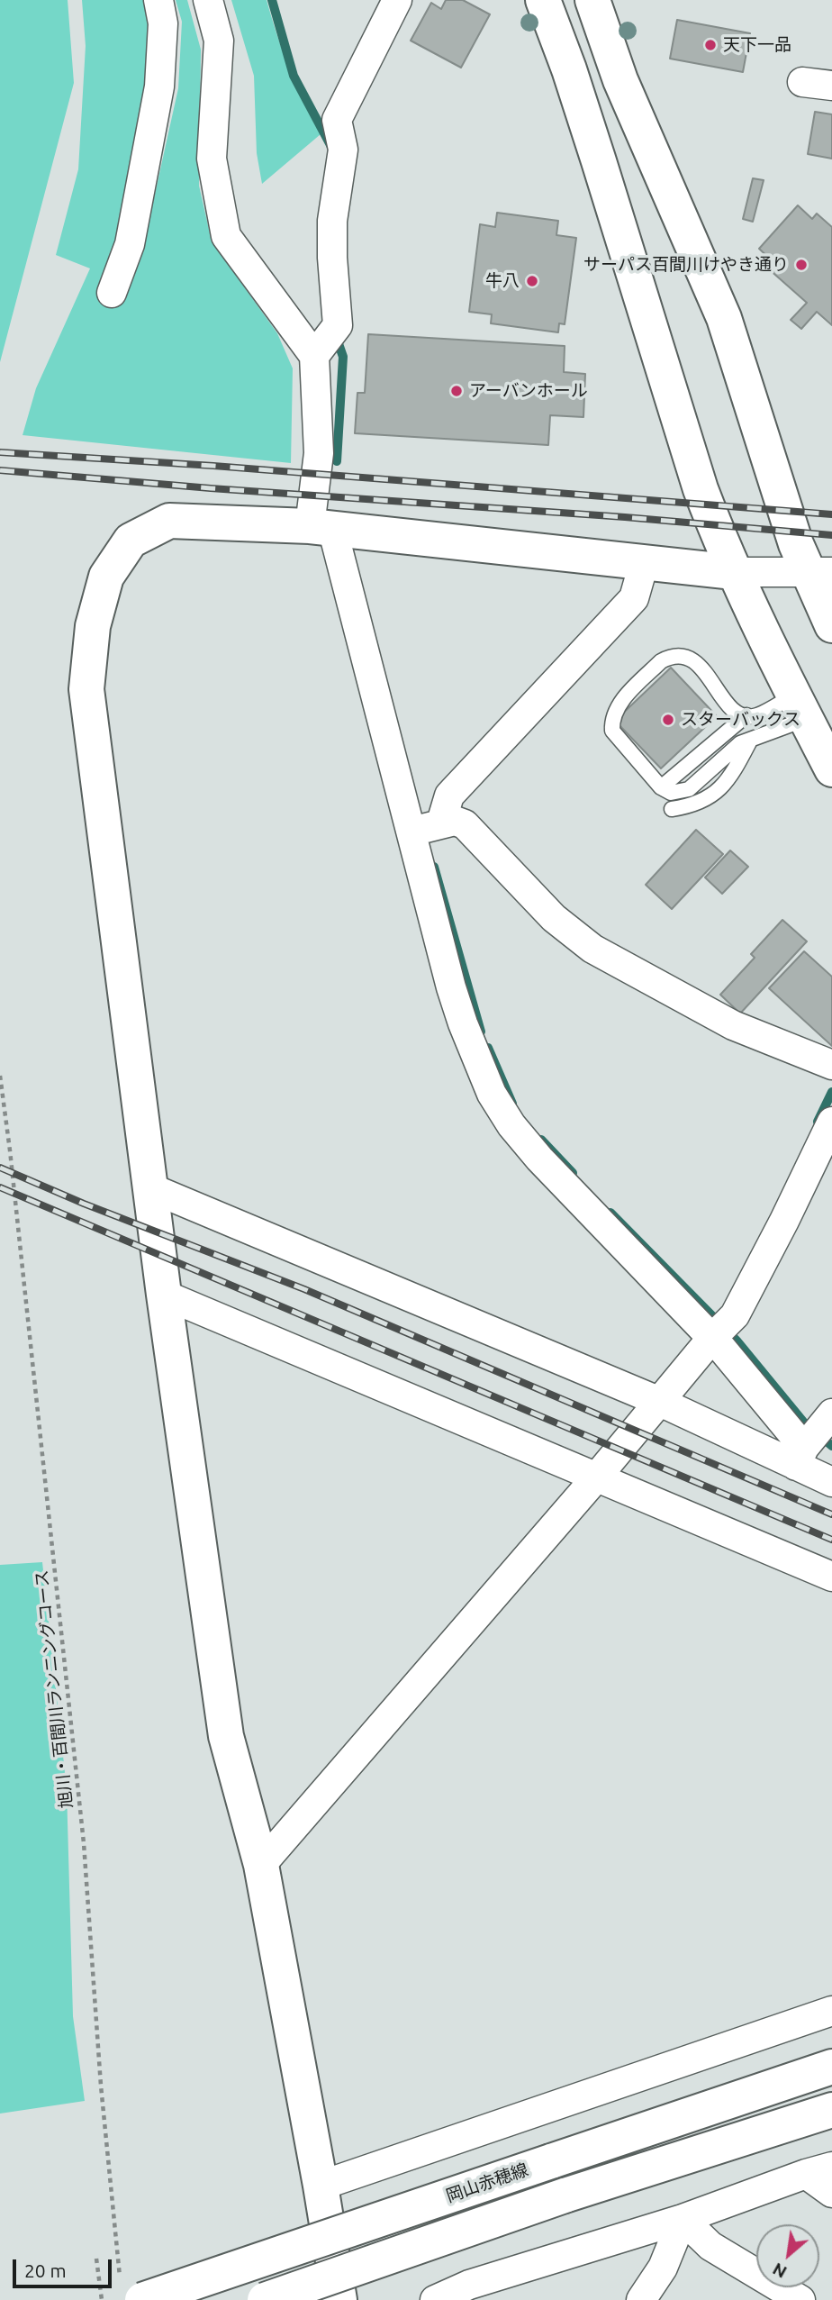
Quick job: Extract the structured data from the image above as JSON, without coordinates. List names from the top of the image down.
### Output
{
  "streets": {
    "street": ["岡山赤穂線"],
    "path": ["旭川・百間川ランニングコース"]
  },
  "crossings": [
    ["旭川・百間川ランニングコース", "岡山赤穂線"]
  ],
  "places": [
    "天下一品",
    "サーパス百間川けやき通り",
    "牛八",
    "アーバンホール",
    "スターバックス"
  ],
  "scale_bar": "20 m",
  "north": "bottom left"
}
